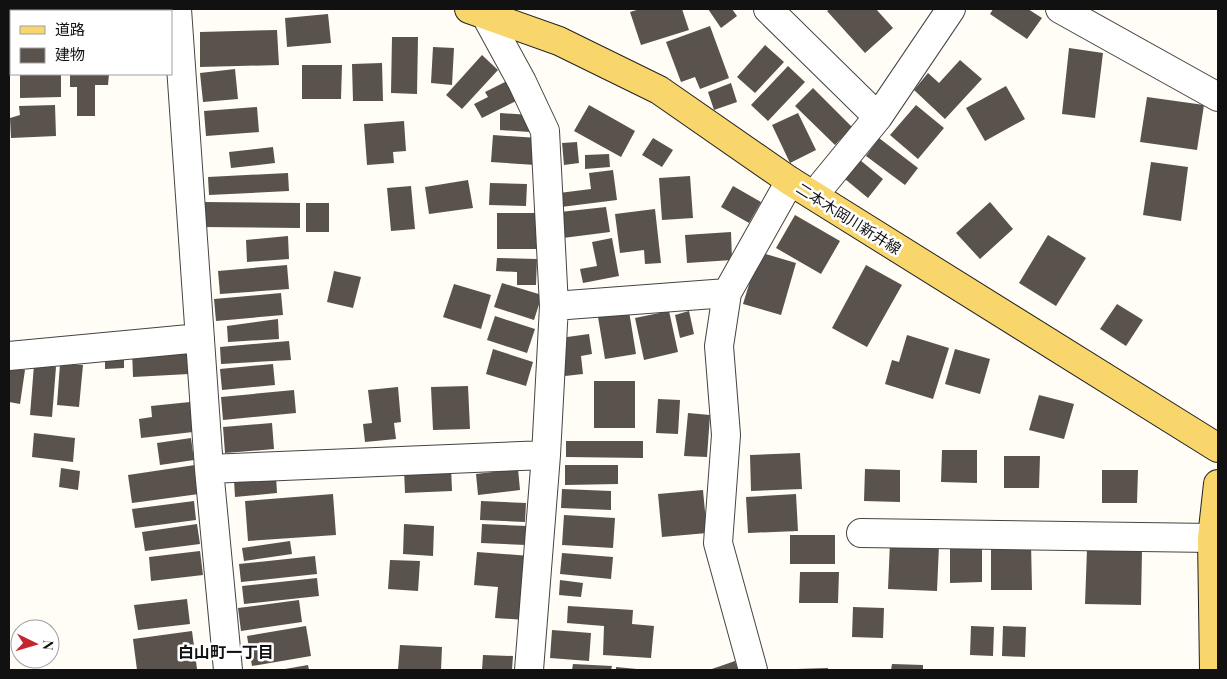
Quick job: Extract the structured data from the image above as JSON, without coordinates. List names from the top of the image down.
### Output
{
  "streets": {
    "main road": ["二本木岡川新井線"]
  },
  "districts": ["白山町一丁目"],
  "legend": ["道路", "建物"],
  "north": "right"
}
